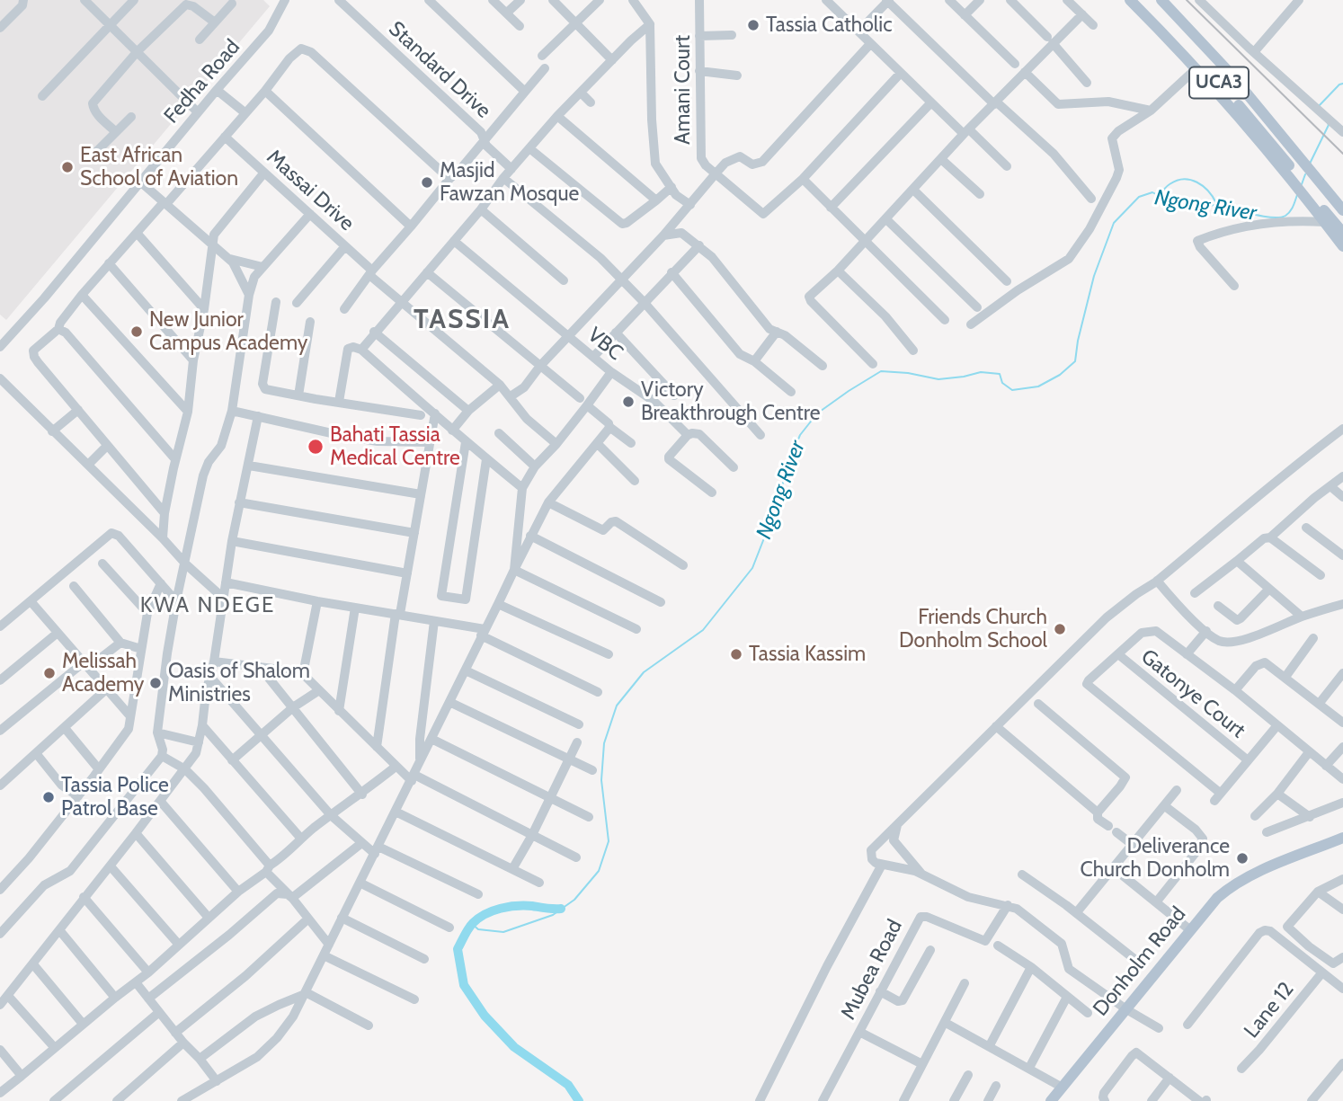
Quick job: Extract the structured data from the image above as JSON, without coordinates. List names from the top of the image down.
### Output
{
  "streets": {
    "main road": ["UCA3", "Donholm Road"],
    "street": [
      "Standard Drive",
      "Fedha Road",
      "Amani Court",
      "Massai Drive",
      "VBC",
      "Gatonye Court",
      "Mubea Road",
      "Lane 12"
    ]
  },
  "districts": ["TASSIA", "KWA NDEGE"],
  "water": ["Ngong River"],
  "places": [
    "Tassia Catholic",
    "East African School of Aviation",
    "Masjid Fawzan Mosque",
    "New Junior Campus Academy",
    "Victory Breakthrough Centre",
    "Bahati Tassia Medical Centre",
    "Friends Church Donholm School",
    "Tassia Kassim",
    "Melissah Academy",
    "Oasis of Shalom Ministries",
    "Tassia Police Patrol Base",
    "Deliverance Church Donholm"
  ]
}
